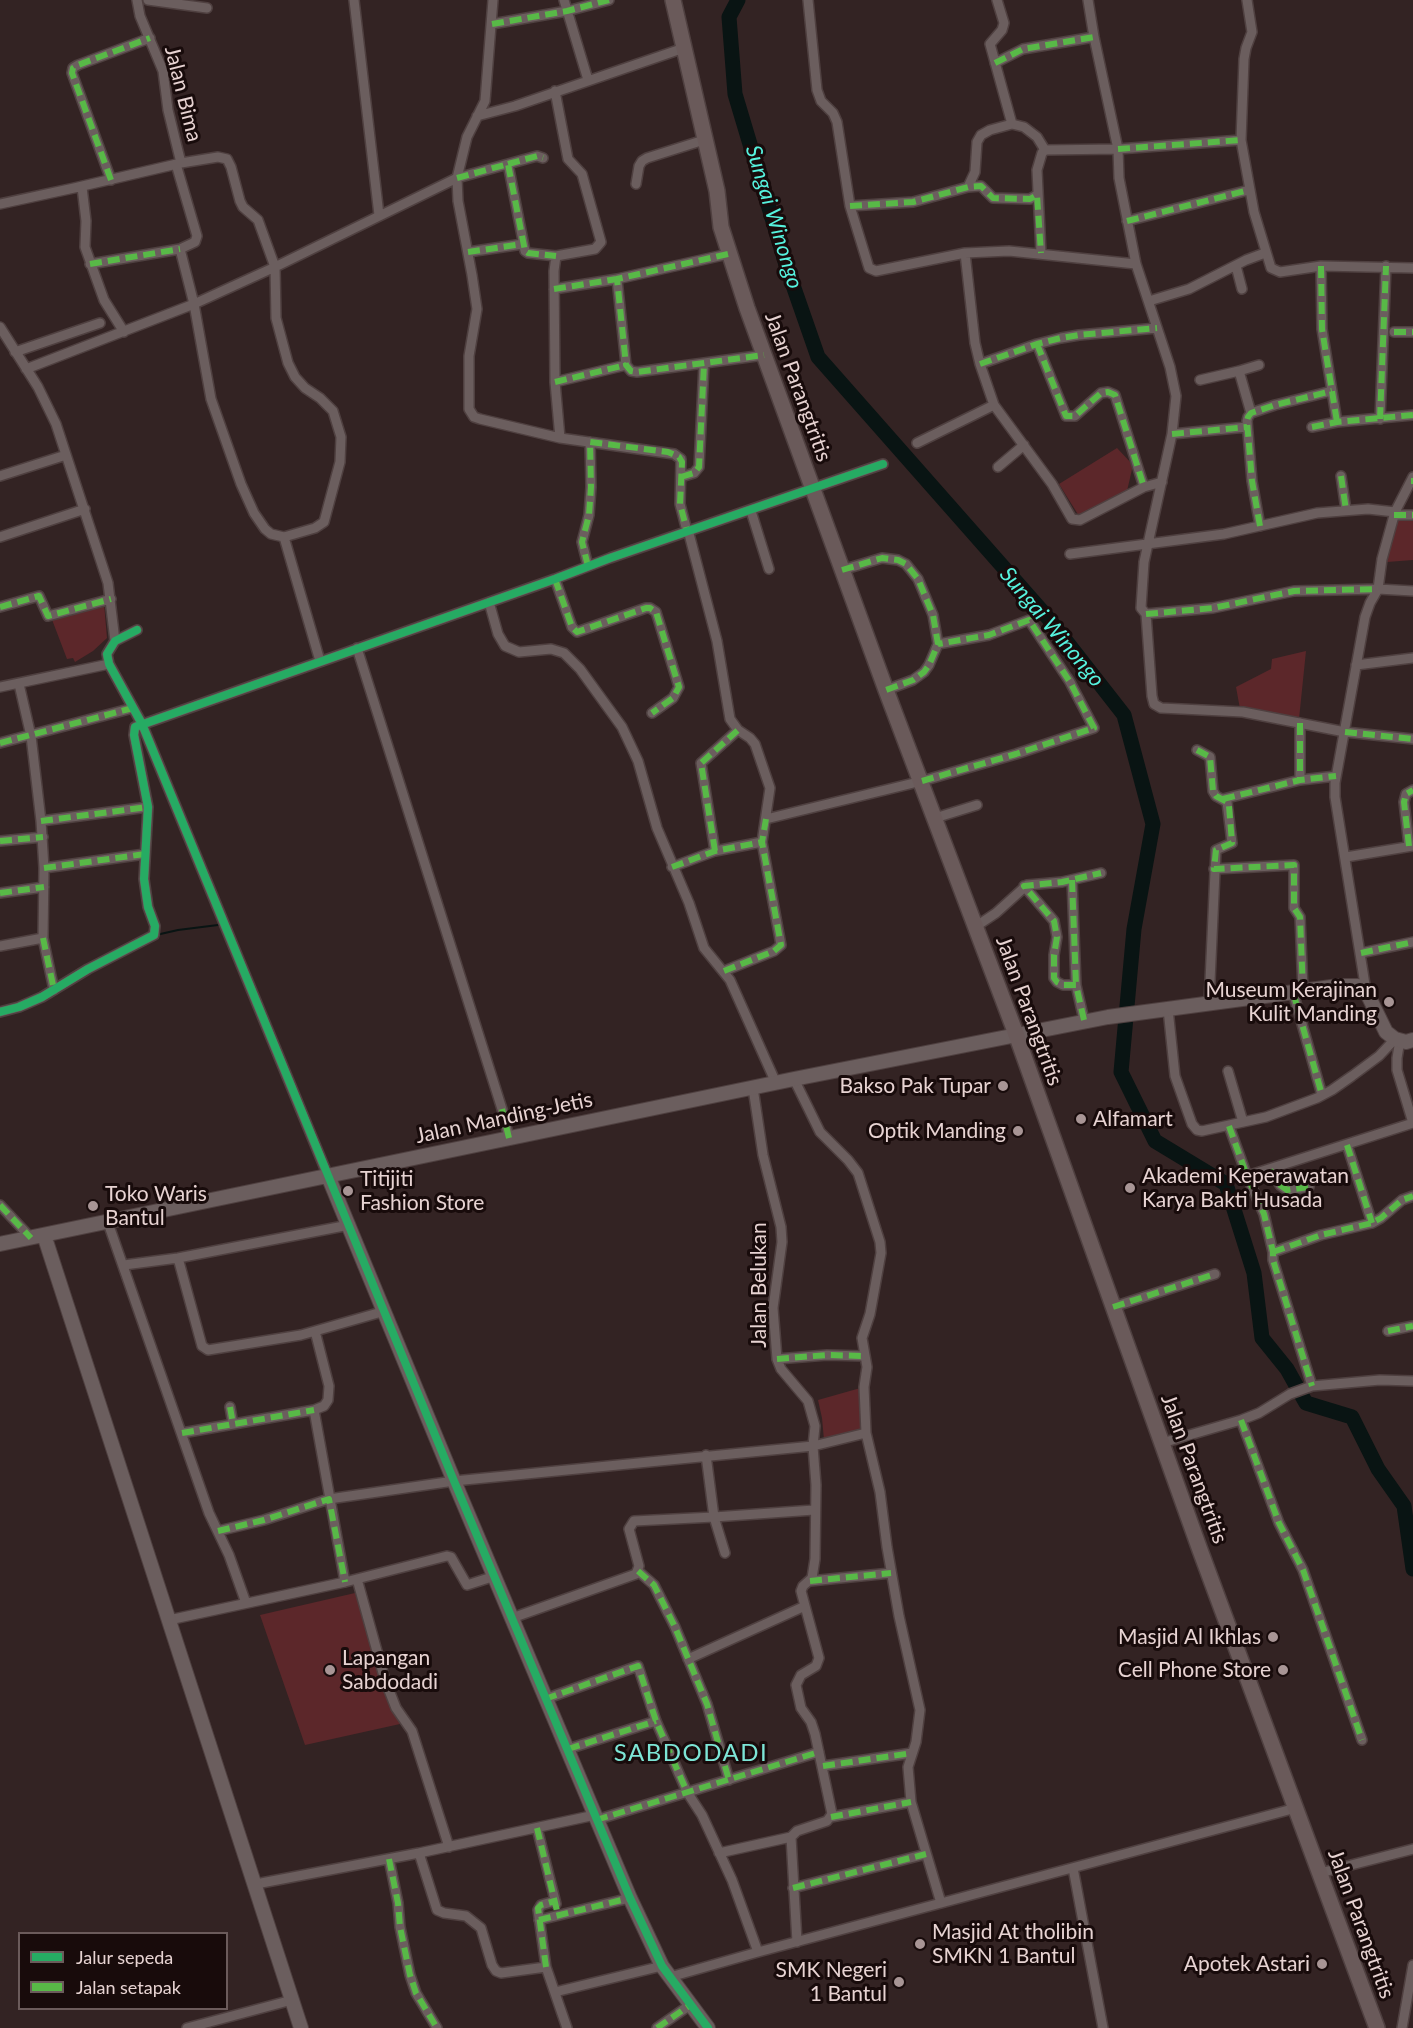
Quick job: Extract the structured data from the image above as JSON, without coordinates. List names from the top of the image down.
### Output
{
  "streets": {
    "main road": ["Jalan Parangtritis"],
    "street": ["Jalan Bima", "Jalan Manding-Jetis", "Jalan Belukan"]
  },
  "crossings": [
    ["Jalan Parangtritis", "Jalan Manding-Jetis"],
    ["Jalan Manding-Jetis", "Jalan Belukan"]
  ],
  "districts": ["SABDODADI"],
  "water": ["Sungai Winongo"],
  "places": [
    "Museum Kerajinan Kulit Manding",
    "Bakso Pak Tupar",
    "Alfamart",
    "Optik Manding",
    "Akademi Keperawatan Karya Bakti Husada",
    "Titijiti Fashion Store",
    "Toko Waris Bantul",
    "Masjid Al Ikhlas",
    "Lapangan Sabdodadi",
    "Cell Phone Store",
    "Masjid At tholibin SMKN 1 Bantul",
    "Apotek Astari",
    "SMK Negeri 1 Bantul"
  ],
  "legend": ["Jalur sepeda", "Jalan setapak"]
}
